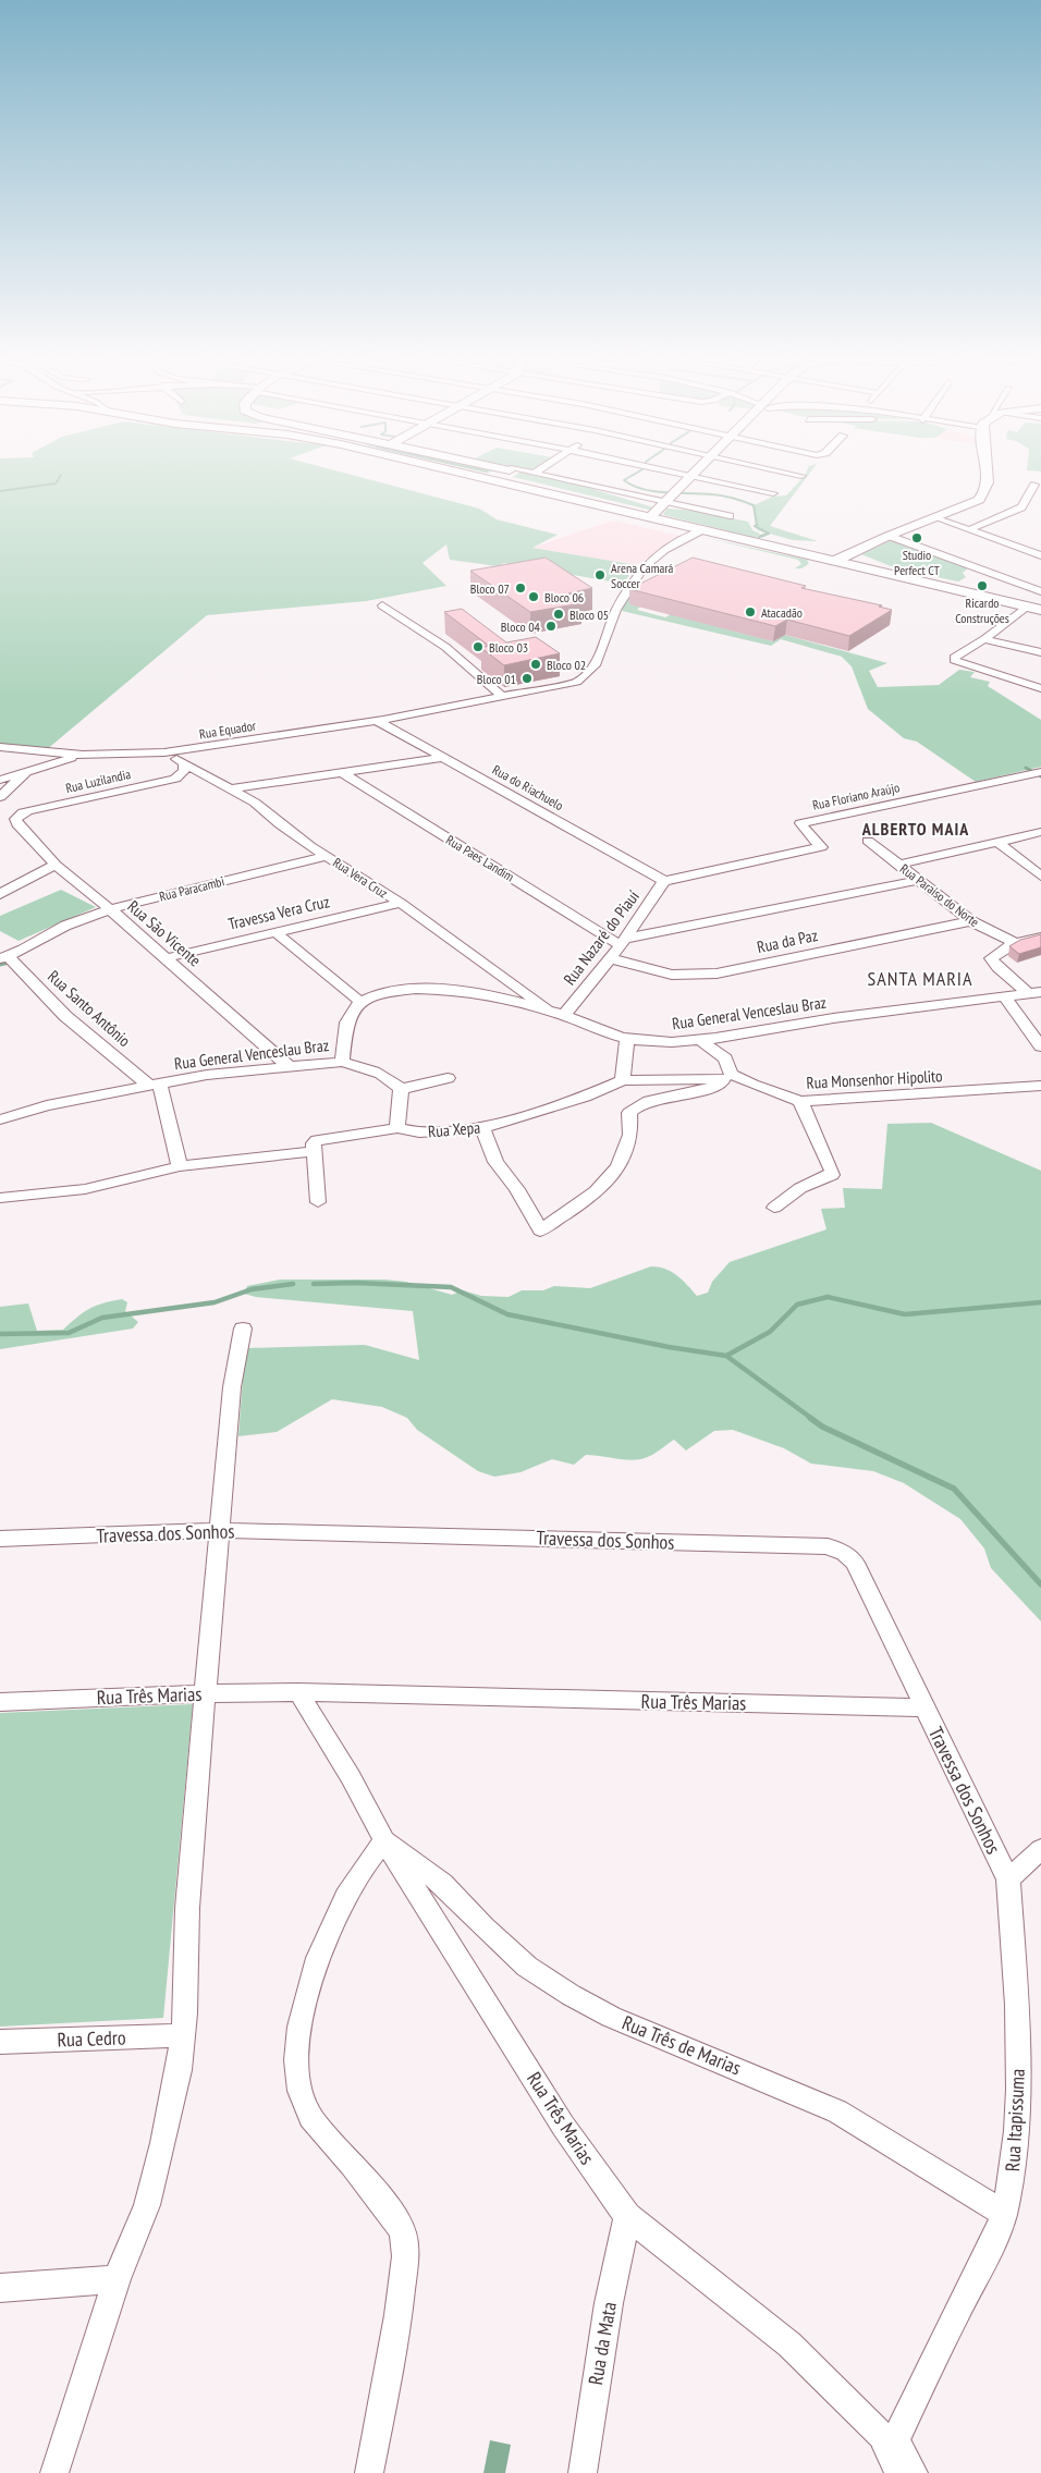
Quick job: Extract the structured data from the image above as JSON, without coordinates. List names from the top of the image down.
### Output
{
  "streets": {
    "street": [
      "Rua Equador",
      "Rua Luzilandia",
      "Rua do Riachuelo",
      "Rua Floriano Araújo",
      "Rua Paes Landim",
      "Rua Vera Cruz",
      "Rua Paracambi",
      "Rua Paraíso do Norte",
      "Travessa Vera Cruz",
      "Rua São Vicente",
      "Rua Nazaré do Piauí",
      "Rua da Paz",
      "Rua Santo Antônio",
      "Rua General Venceslau Braz",
      "Rua Monsenhor Hipolito",
      "Rua Xepa",
      "Travessa dos Sonhos",
      "Rua Três Marias",
      "Rua Cedro",
      "Rua Três de Marias",
      "Rua Itapissuma",
      "Rua da Mata"
    ]
  },
  "crossings": [
    ["Rua Equador", "Rua do Riachuelo"],
    ["Rua Equador", "Rua Vera Cruz"],
    ["Rua Luzilandia", "Rua Vera Cruz"],
    ["Rua Luzilandia", "Rua São Vicente"],
    ["Rua do Riachuelo", "Rua Floriano Araújo"],
    ["Rua do Riachuelo", "Rua Nazaré do Piauí"],
    ["Rua Floriano Araújo", "Rua Nazaré do Piauí"],
    ["Rua Paes Landim", "Rua Nazaré do Piauí"],
    ["Rua Vera Cruz", "Rua Paracambi"],
    ["Rua Vera Cruz", "Travessa Vera Cruz"],
    ["Rua Vera Cruz", "Rua Nazaré do Piauí"],
    ["Rua Vera Cruz", "Rua General Venceslau Braz"],
    ["Rua Paracambi", "Rua São Vicente"],
    ["Rua Paracambi", "Rua Santo Antônio"],
    ["Rua Paraíso do Norte", "Rua da Paz"],
    ["Travessa Vera Cruz", "Rua São Vicente"],
    ["Rua São Vicente", "Rua General Venceslau Braz"],
    ["Rua Nazaré do Piauí", "Rua da Paz"],
    ["Rua Nazaré do Piauí", "Rua General Venceslau Braz"],
    ["Rua Santo Antônio", "Rua General Venceslau Braz"],
    ["Travessa dos Sonhos", "Rua Três Marias"],
    ["Travessa dos Sonhos", "Rua Itapissuma"],
    ["Rua Três Marias", "Rua Três de Marias"],
    ["Rua Três Marias", "Rua Itapissuma"],
    ["Rua Três Marias", "Rua da Mata"],
    ["Rua Três de Marias", "Rua Itapissuma"]
  ],
  "districts": ["ALBERTO MAIA", "SANTA MARIA"],
  "places": [
    "Studio Perfect CT",
    "Arena Camará Soccer",
    "Ricardo Construções",
    "Bloco 07",
    "Bloco 06",
    "Atacadão",
    "Bloco 05",
    "Bloco 04",
    "Bloco 03",
    "Bloco 02",
    "Bloco 01"
  ]
}
